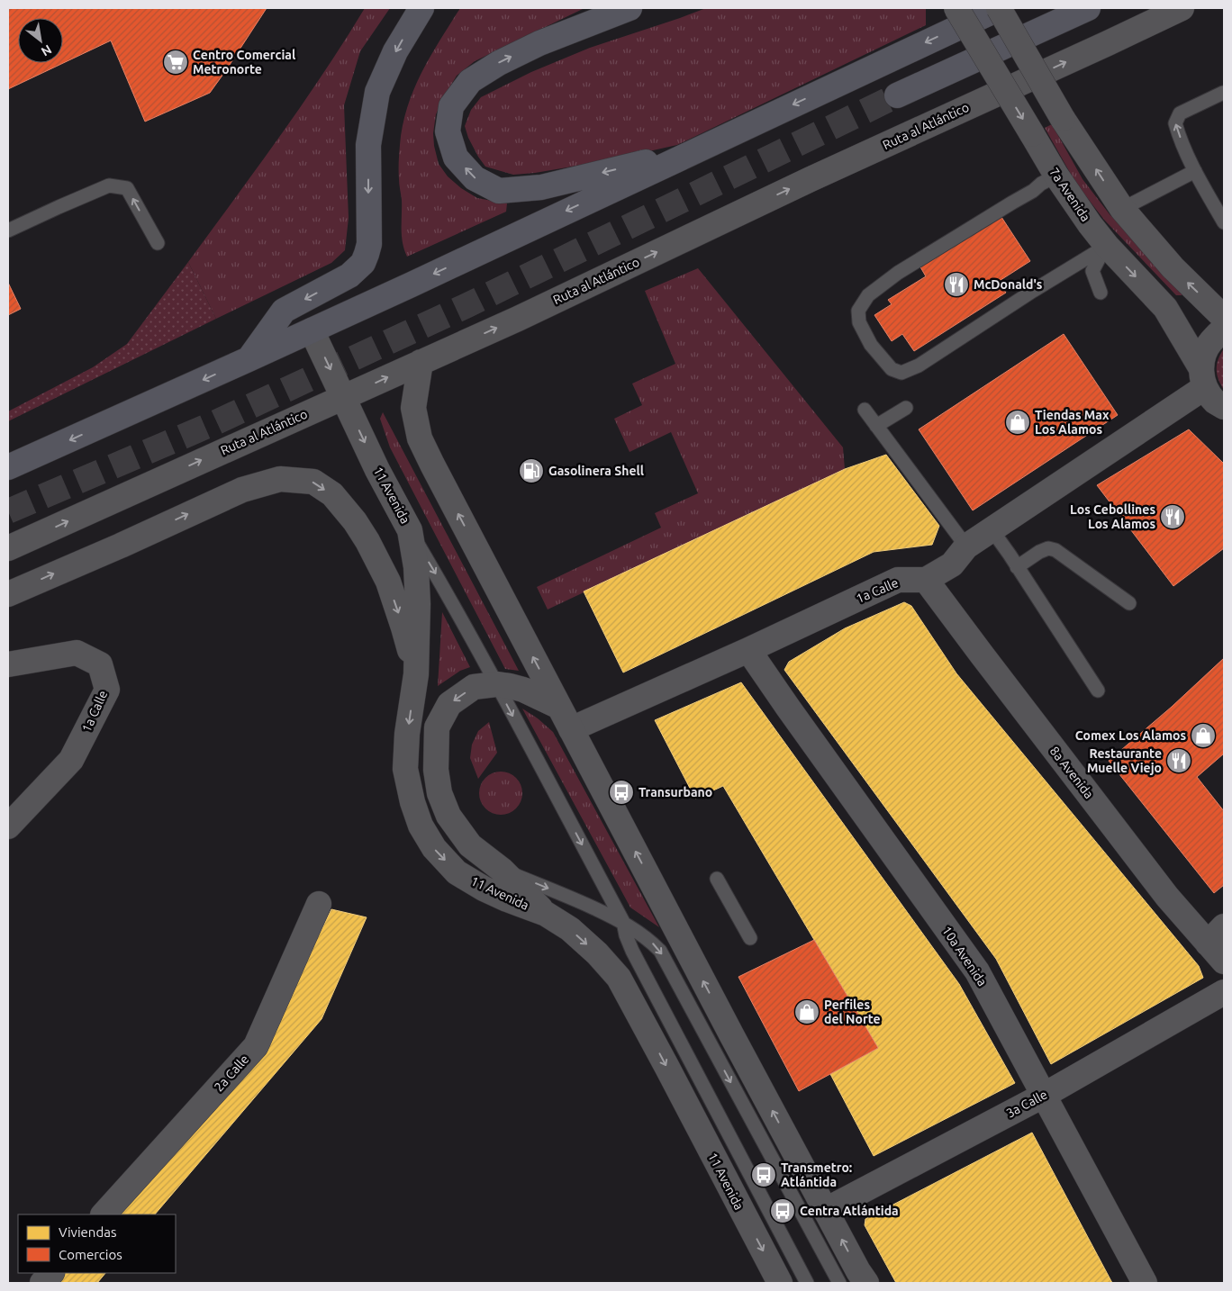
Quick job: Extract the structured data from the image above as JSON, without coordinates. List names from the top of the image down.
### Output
{
  "streets": {
    "main road": [
      "Ruta al Atlántico",
      "7a Avenida",
      "11 Avenida",
      "1a Calle",
      "8a Avenida",
      "10a Avenida",
      "2a Calle",
      "3a Calle"
    ]
  },
  "crossings": [
    ["Ruta al Atlántico", "11 Avenida"],
    ["1a Calle", "8a Avenida"],
    ["1a Calle", "10a Avenida"],
    ["10a Avenida", "3a Calle"]
  ],
  "one_way": ["Ruta al Atlántico"],
  "places": {
    "supermarket": ["Centro Comercial Metronorte"],
    "restaurant": ["McDonald's", "Los Cebollines Los Alamos", "Restaurante Muelle Viejo"],
    "shop": ["Tiendas Max Los Alamos", "Comex Los Alamos", "Perfiles del Norte"],
    "fuel station": ["Gasolinera Shell"],
    "bus stop": ["Transurbano", "Transmetro: Atlántida", "Centra Atlántida"]
  },
  "legend": ["Viviendas", "Comercios"],
  "north": "bottom right"
}
